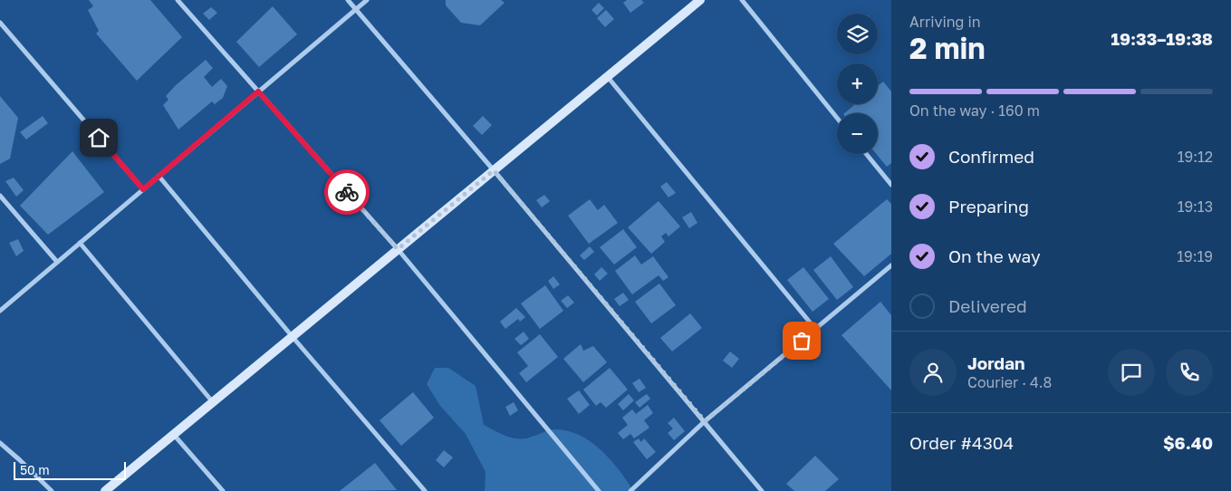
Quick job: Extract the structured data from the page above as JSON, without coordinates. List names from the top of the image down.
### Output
{
  "scale_bar": "50 m",
  "page": {
    "heading": ["2 min", "Arriving in", "19:33–19:38"],
    "panel": [
      "Jordan",
      "Courier · 4.8",
      "Order #4304",
      "$6.40"
    ],
    "map_buttons": ["+", "−"],
    "bar": "On the way · 160 m",
    "list": [
      ["Confirmed", "19:12"],
      ["Preparing", "19:13"],
      ["On the way", "19:19"],
      "Delivered"
    ],
    "scale": "50 m"
  }
}
